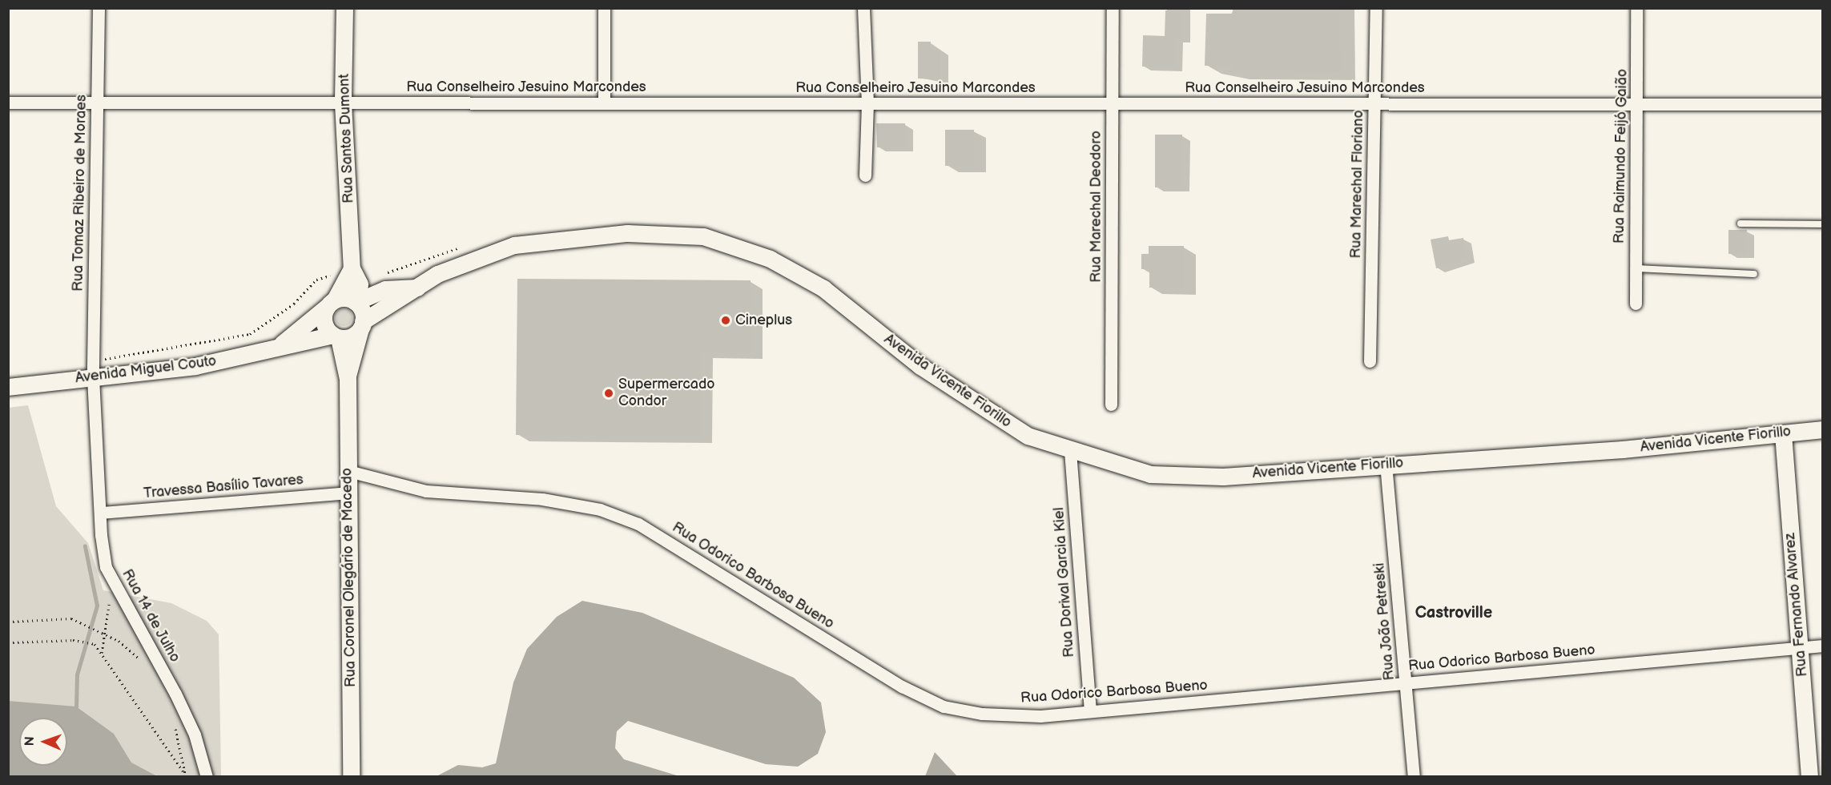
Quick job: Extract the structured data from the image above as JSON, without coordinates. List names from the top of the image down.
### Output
{
  "streets": {
    "main road": [
      "Rua Santos Dumont",
      "Avenida Miguel Couto",
      "Avenida Vicente Fiorillo",
      "Rua Coronel Olegário de Macedo",
      "Rua Fernando Alvarez"
    ],
    "street": [
      "Rua Conselheiro Jesuino Marcondes",
      "Rua Raimundo Feijó Gaião",
      "Rua Marechal Floriano",
      "Rua Tomaz Ribeiro de Moraes",
      "Rua Marechal Deodoro",
      "Travessa Basílio Tavares",
      "Rua Odorico Barbosa Bueno",
      "Rua Dorival Garcia Kiel",
      "Rua 14 de Julho",
      "Rua João Petreski"
    ]
  },
  "crossings": [
    ["Rua Conselheiro Jesuino Marcondes", "Rua Santos Dumont"],
    ["Rua Conselheiro Jesuino Marcondes", "Rua Raimundo Feijó Gaião"],
    ["Rua Conselheiro Jesuino Marcondes", "Rua Marechal Floriano"],
    ["Rua Conselheiro Jesuino Marcondes", "Rua Tomaz Ribeiro de Moraes"],
    ["Rua Conselheiro Jesuino Marcondes", "Rua Marechal Deodoro"],
    ["Rua Santos Dumont", "Avenida Miguel Couto"],
    ["Rua Santos Dumont", "Avenida Vicente Fiorillo"],
    ["Rua Tomaz Ribeiro de Moraes", "Avenida Miguel Couto"],
    ["Rua Tomaz Ribeiro de Moraes", "Rua 14 de Julho"],
    ["Avenida Miguel Couto", "Avenida Vicente Fiorillo"],
    ["Avenida Miguel Couto", "Rua 14 de Julho"],
    ["Avenida Vicente Fiorillo", "Rua Dorival Garcia Kiel"],
    ["Avenida Vicente Fiorillo", "Rua Fernando Alvarez"],
    ["Avenida Vicente Fiorillo", "Rua João Petreski"],
    ["Travessa Basílio Tavares", "Rua Coronel Olegário de Macedo"],
    ["Travessa Basílio Tavares", "Rua 14 de Julho"],
    ["Rua Odorico Barbosa Bueno", "Rua Coronel Olegário de Macedo"],
    ["Rua Odorico Barbosa Bueno", "Rua Dorival Garcia Kiel"],
    ["Rua Odorico Barbosa Bueno", "Rua Fernando Alvarez"],
    ["Rua Odorico Barbosa Bueno", "Rua João Petreski"]
  ],
  "districts": ["Castroville"],
  "places": ["Cineplus", "Supermercado Condor"],
  "north": "left"
}
